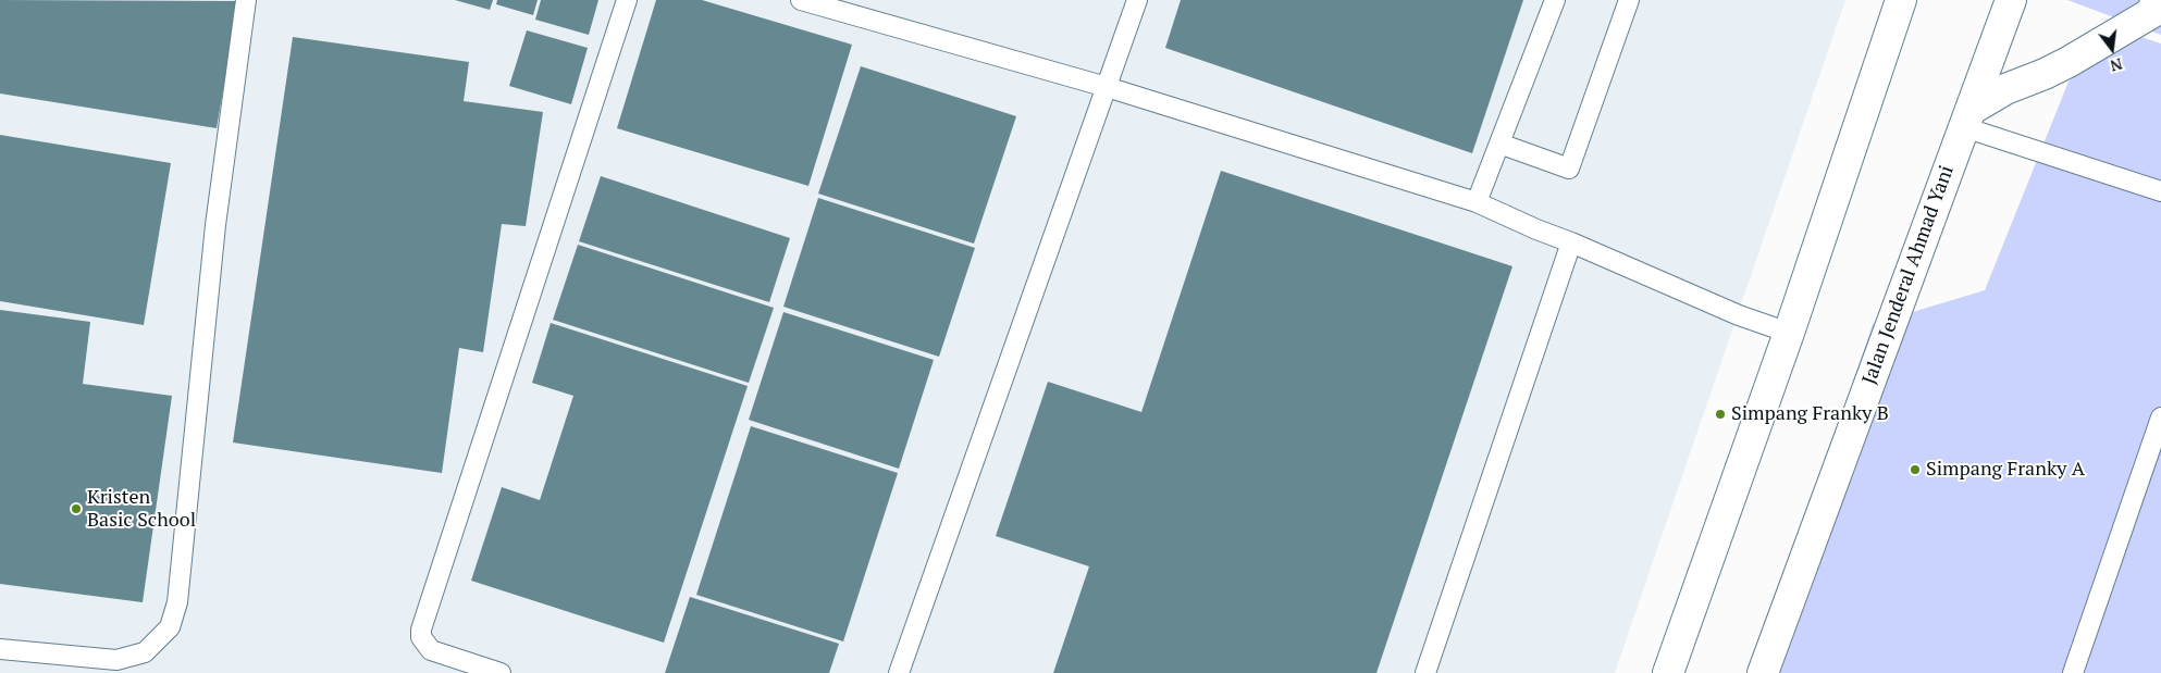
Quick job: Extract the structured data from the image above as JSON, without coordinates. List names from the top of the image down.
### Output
{
  "streets": {
    "main road": ["Jalan Jenderal Ahmad Yani"]
  },
  "places": ["Simpang Franky B", "Simpang Franky A", "Kristen Basic School"],
  "north": "bottom"
}
